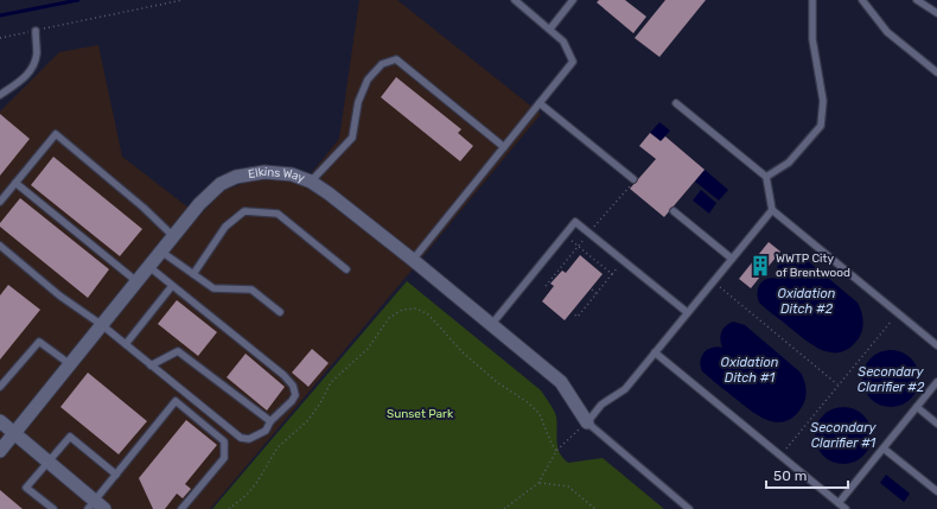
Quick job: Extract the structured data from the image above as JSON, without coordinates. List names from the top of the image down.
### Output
{
  "streets": {
    "street": ["Elkins Way"]
  },
  "water": [
    "Oxidation Ditch #2",
    "Oxidation Ditch #1",
    "Secondary Clarifier #2",
    "Secondary Clarifier #1"
  ],
  "parks": ["Sunset Park"],
  "places": {
    "building": ["WWTP City of Brentwood"]
  },
  "scale_bar": "50 m"
}
